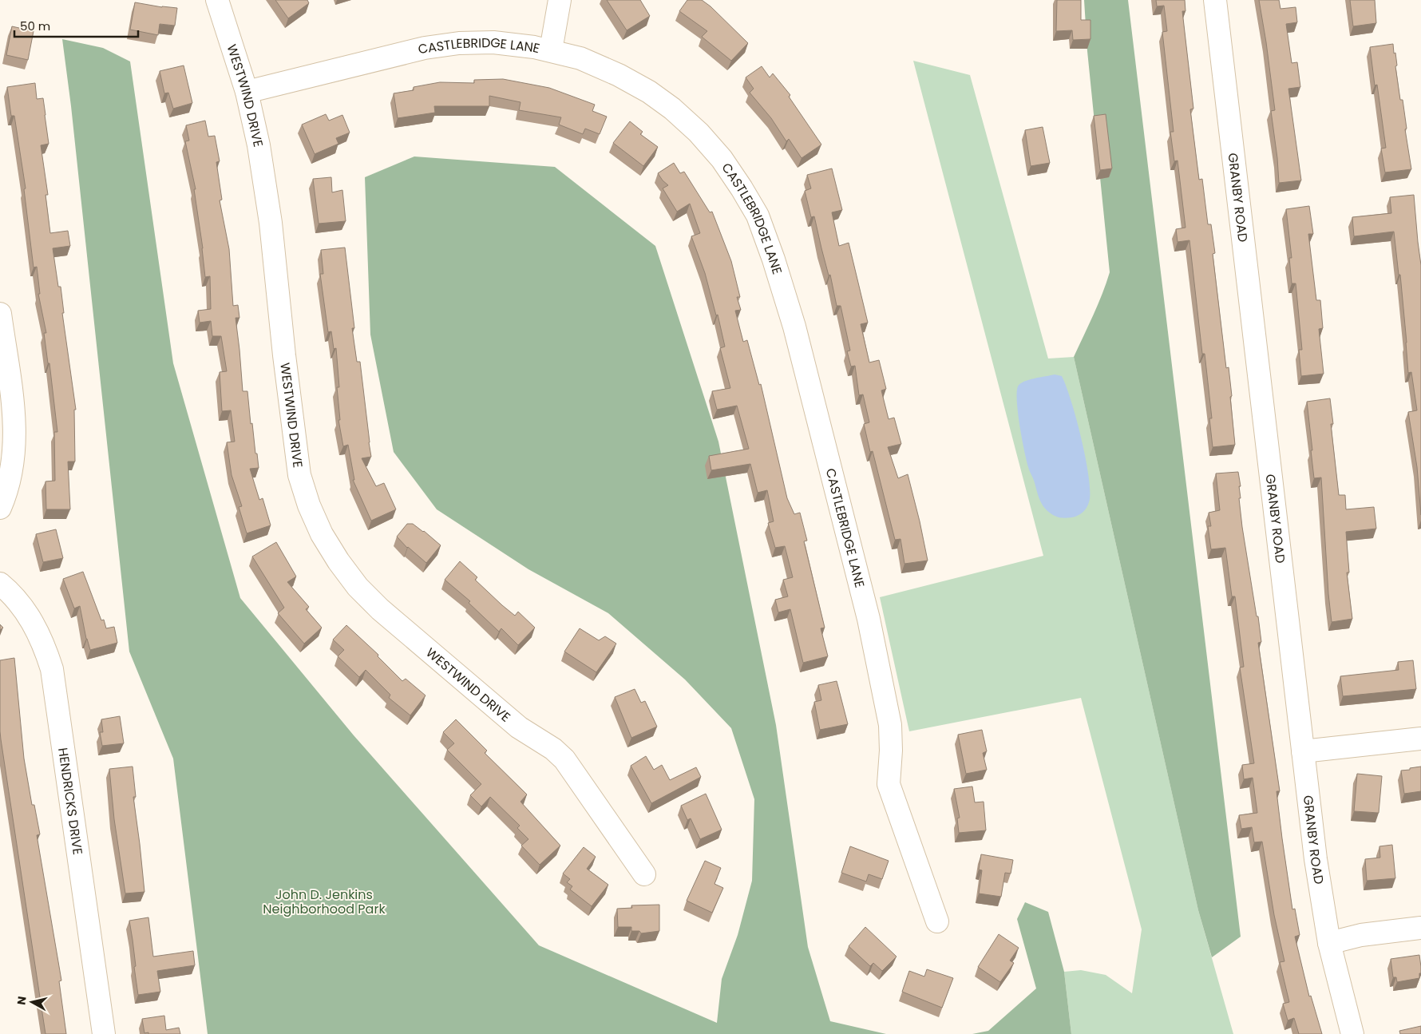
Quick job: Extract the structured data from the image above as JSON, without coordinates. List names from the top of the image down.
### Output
{
  "streets": {
    "street": [
      "CASTLEBRIDGE LANE",
      "WESTWIND DRIVE",
      "GRANBY ROAD",
      "HENDRICKS DRIVE"
    ]
  },
  "crossings": [
    ["CASTLEBRIDGE LANE", "WESTWIND DRIVE"]
  ],
  "parks": ["John D. Jenkins Neighborhood Park"],
  "scale_bar": "50 m",
  "north": "left"
}
